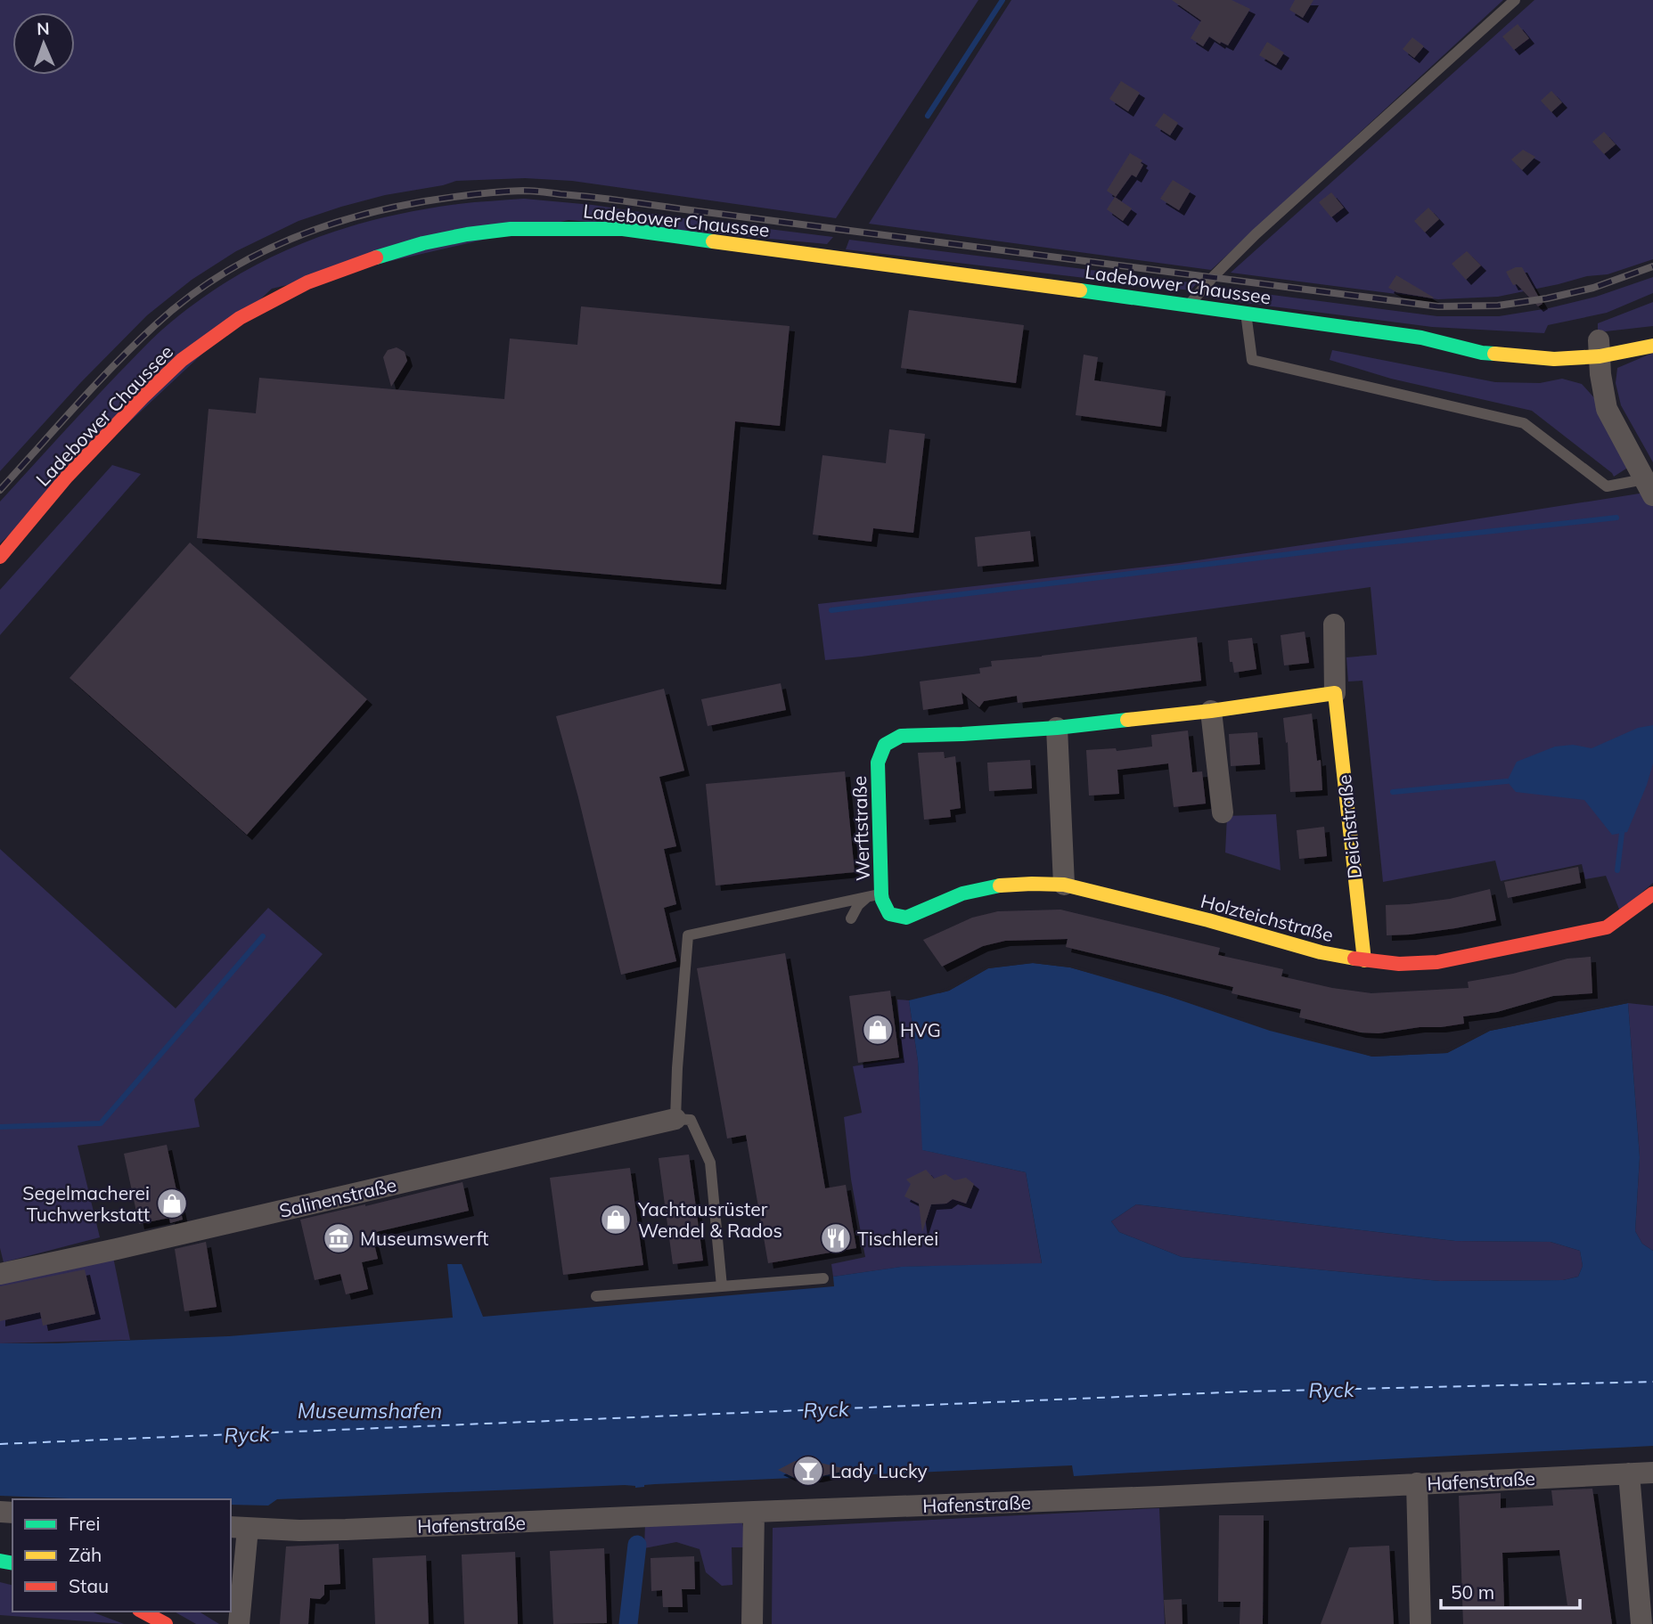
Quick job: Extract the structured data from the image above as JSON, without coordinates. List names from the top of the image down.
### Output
{
  "streets": {
    "street": [
      "Ladebower Chaussee",
      "Deichstraße",
      "Werftstraße",
      "Holzteichstraße",
      "Salinenstraße",
      "Hafenstraße"
    ]
  },
  "crossings": [
    ["Deichstraße", "Holzteichstraße"],
    ["Werftstraße", "Holzteichstraße"]
  ],
  "water": ["Ryck", "Museumshafen"],
  "places": {
    "shop": ["HVG", "Segelmacherei Tuchwerkstatt", "Yachtausrüster Wendel & Rados"],
    "museum": ["Museumswerft"],
    "restaurant": ["Tischlerei"],
    "bar": ["Lady Lucky"]
  },
  "legend": ["Frei", "Zäh", "Stau"],
  "scale_bar": "50 m",
  "north": "top"
}
